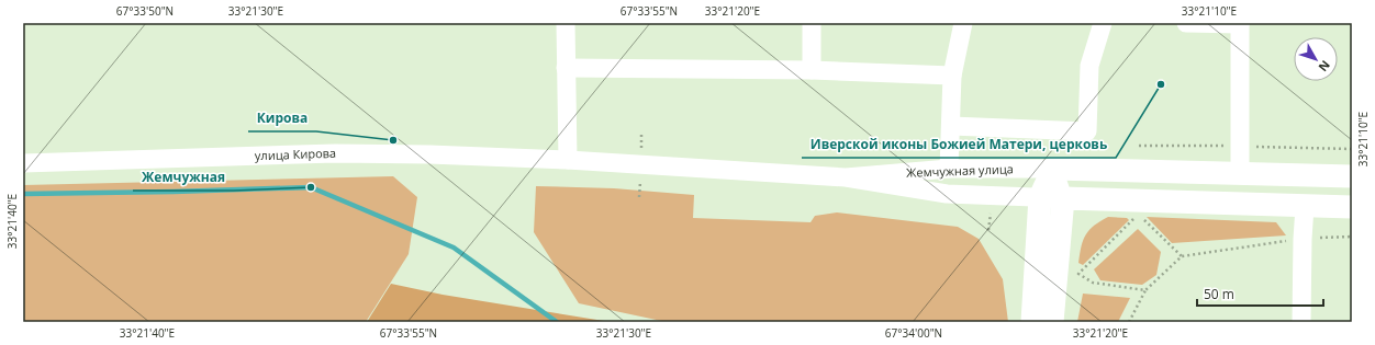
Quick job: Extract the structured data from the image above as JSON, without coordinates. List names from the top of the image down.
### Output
{
  "streets": {
    "main road": ["Жемчужная улица"],
    "street": ["улица Кирова"]
  },
  "crossings": [
    ["улица Кирова", "Жемчужная улица"]
  ],
  "places": ["Иверской иконы Божией Матери, церковь", "Кирова", "Жемчужная"],
  "scale_bar": "50 m",
  "north": "bottom right",
  "coordinates": [
    "67°33'50\"N",
    "33°21'30\"E",
    "67°33'55\"N",
    "33°21'20\"E",
    "33°21'10\"E",
    "33°21'40\"E",
    "67°34'00\"N"
  ]
}
